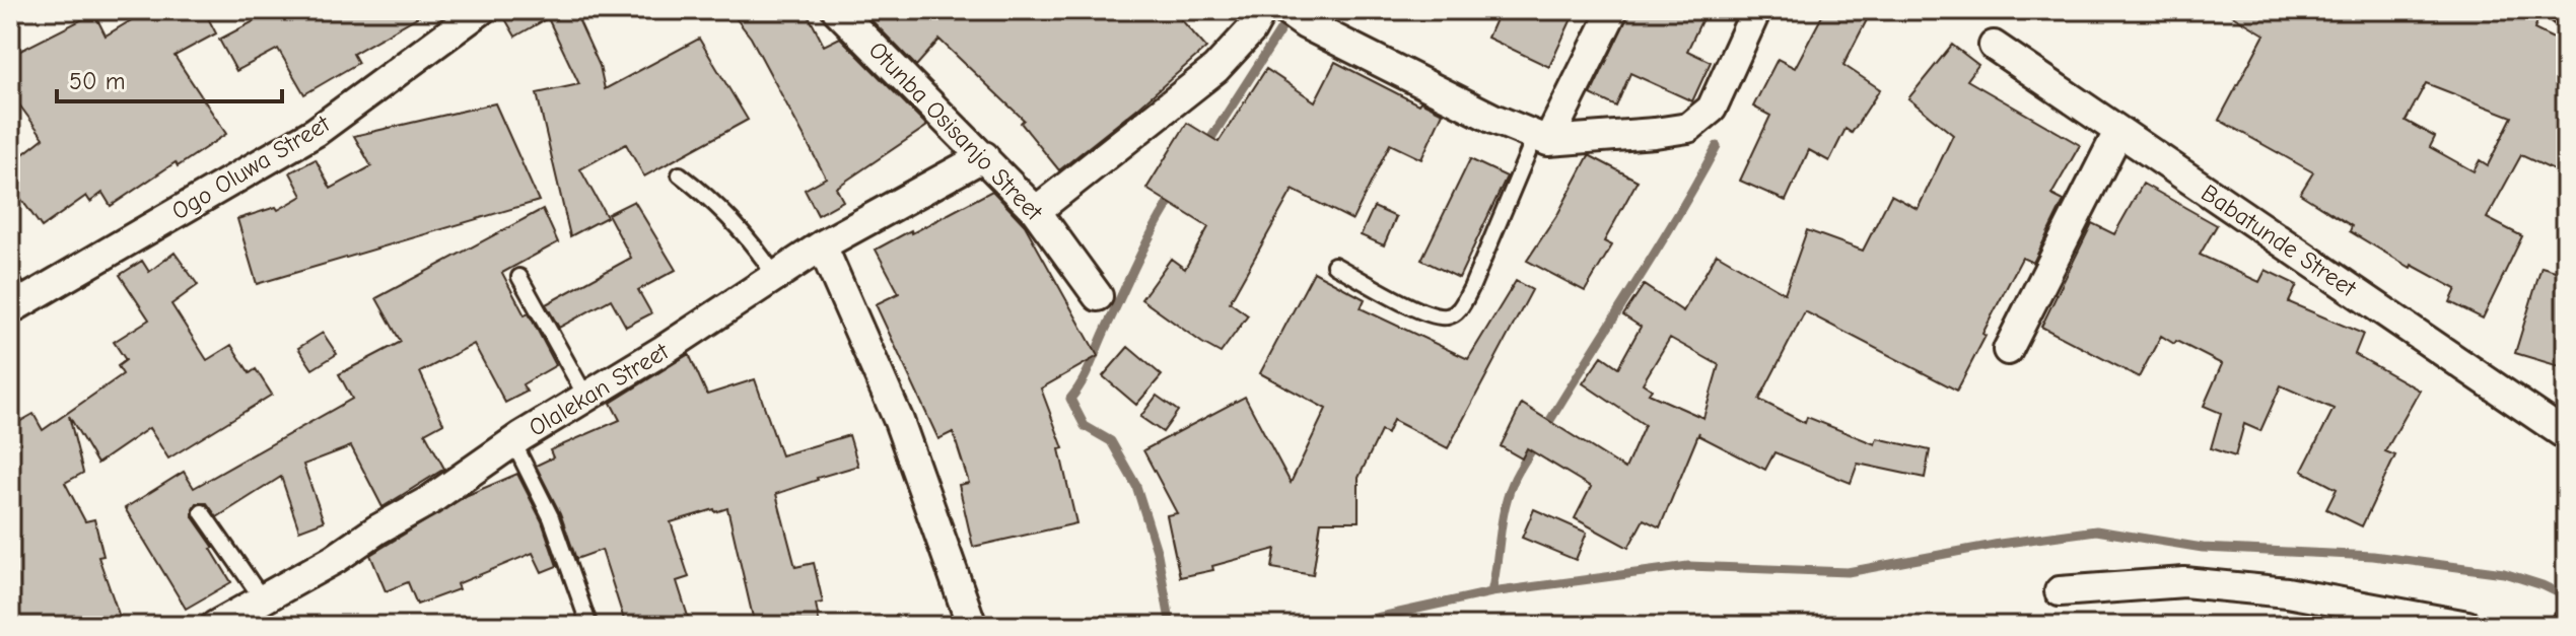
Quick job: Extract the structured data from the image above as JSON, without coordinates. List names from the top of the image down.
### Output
{
  "streets": {
    "street": [
      "Otunba Osisanjo Street",
      "Ogo Oluwa Street",
      "Babatunde Street",
      "Olalekan Street"
    ]
  },
  "crossings": [
    ["Otunba Osisanjo Street", "Olalekan Street"]
  ],
  "scale_bar": "50 m"
}
